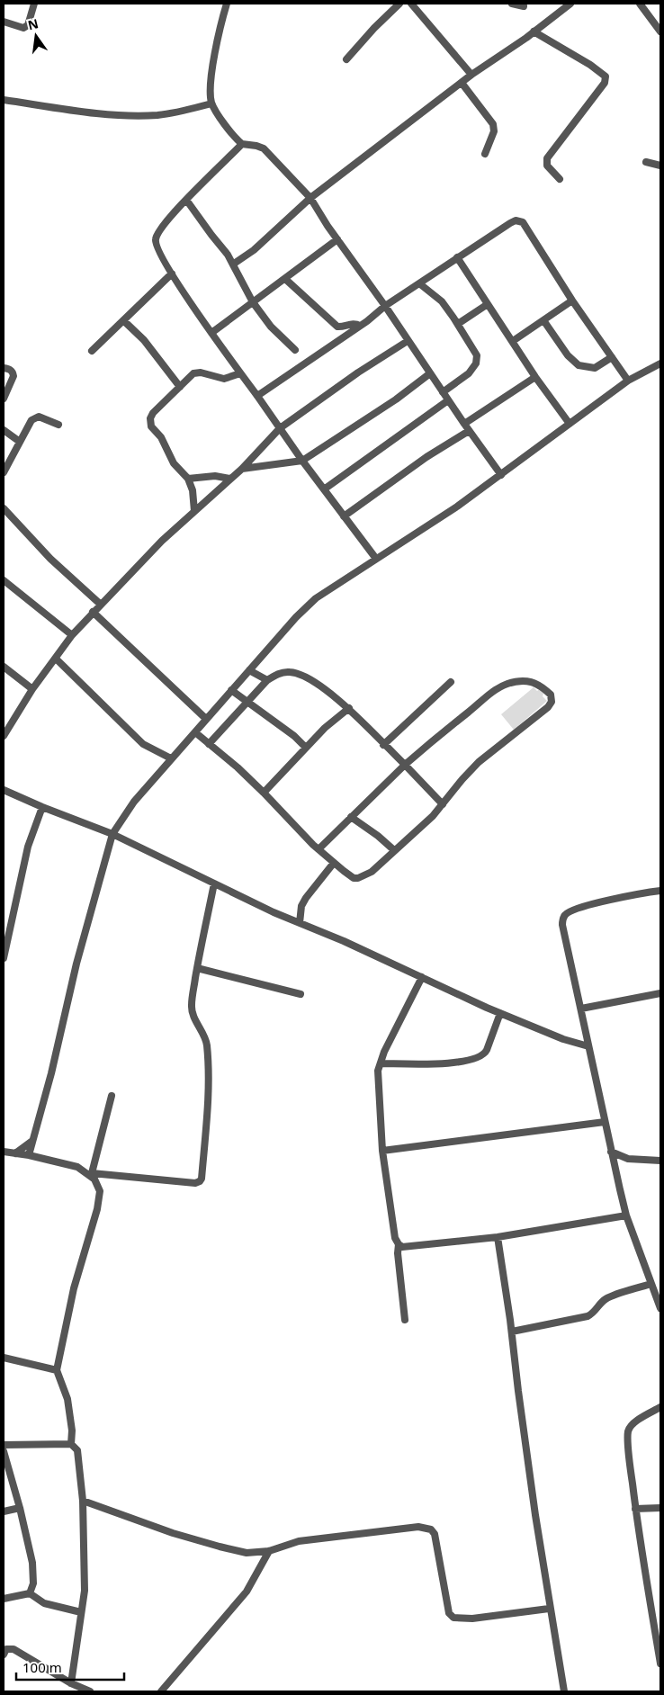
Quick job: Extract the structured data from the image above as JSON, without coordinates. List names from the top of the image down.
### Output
{
  "scale_bar": "100 m",
  "north": "top"
}
